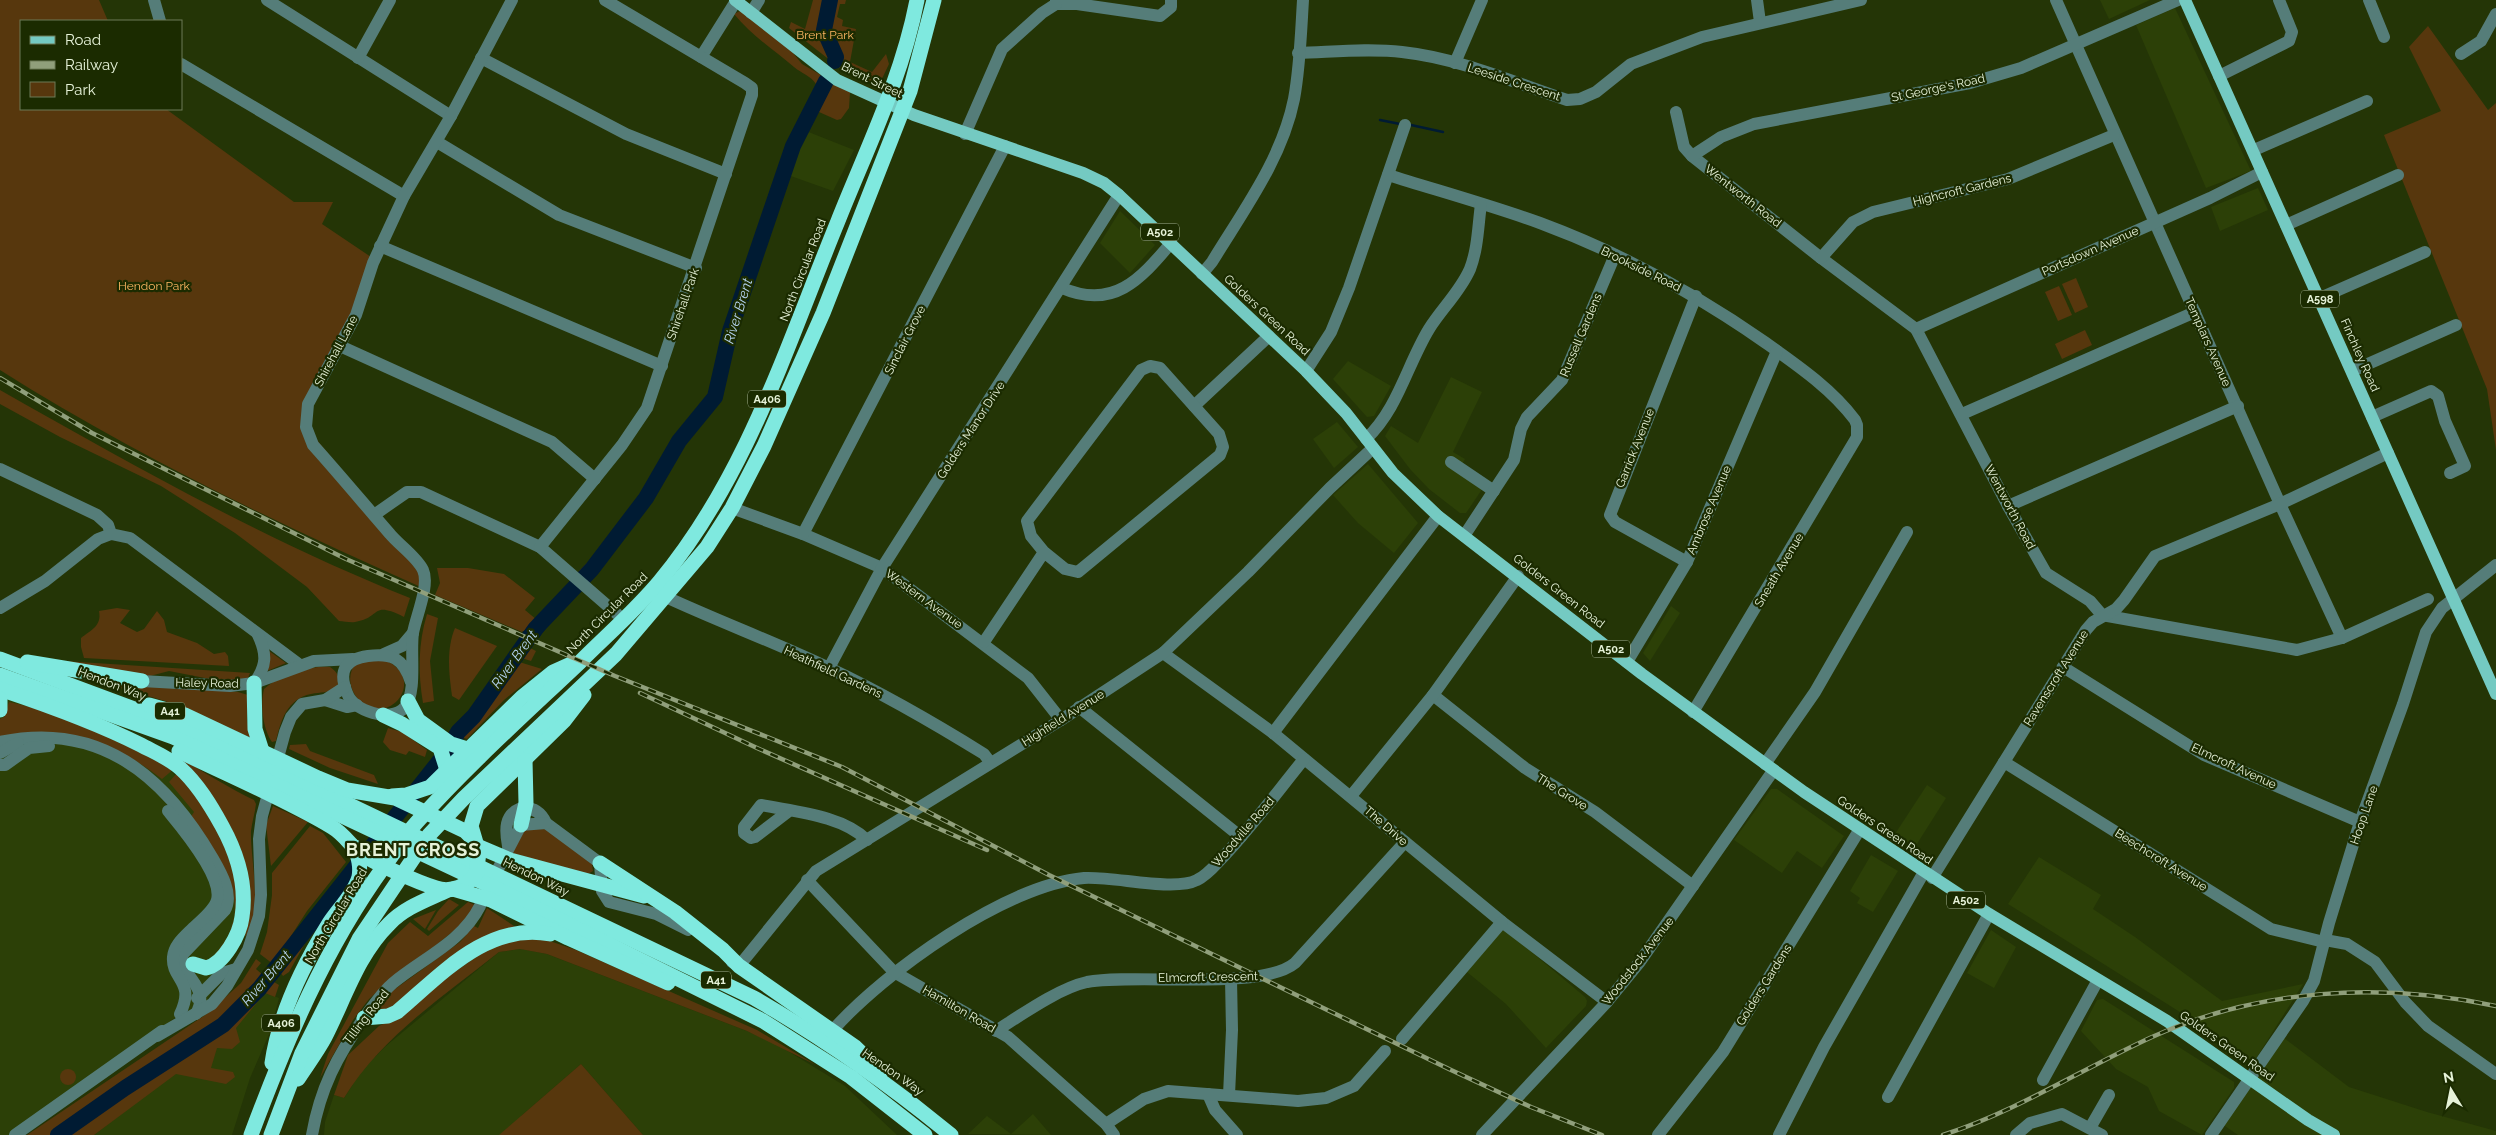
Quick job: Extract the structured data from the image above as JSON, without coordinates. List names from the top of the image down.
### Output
{
  "streets": {
    "highway": [
      "North Circular Road",
      "A406",
      "Hendon Way",
      "A41"
    ],
    "main road": [
      "Brent Street",
      "A502",
      "A598",
      "Golders Green Road",
      "Finchley Road"
    ],
    "street": [
      "Leeside Crescent",
      "St George's Road",
      "Highcroft Gardens",
      "Wentworth Road",
      "Portsdown Avenue",
      "Brookside Road",
      "Shirehall Park",
      "Russell Gardens",
      "Sinclair Grove",
      "Templars Avenue",
      "Shirehall Lane",
      "Golders Manor Drive",
      "Garrick Avenue",
      "Ambrose Avenue",
      "Sneath Avenue",
      "Western Avenue",
      "Heathfield Gardens",
      "Ravenscroft Avenue",
      "Haley Road",
      "Highfield Avenue",
      "Elmcroft Avenue",
      "The Grove",
      "Hoop Lane",
      "The Drive",
      "Woodville Road",
      "Beechcroft Avenue",
      "Woodstock Avenue",
      "Elmcroft Crescent",
      "Golders Gardens",
      "Hamilton Road",
      "Tilling Road"
    ]
  },
  "crossings": [
    ["Brent Street", "North Circular Road"],
    ["Brent Street", "Golders Green Road"],
    ["Brent Street", "A406"],
    ["St George's Road", "Wentworth Road"],
    ["St George's Road", "Templars Avenue"],
    ["Highcroft Gardens", "Wentworth Road"],
    ["Highcroft Gardens", "Templars Avenue"],
    ["Wentworth Road", "Portsdown Avenue"],
    ["Wentworth Road", "Ravenscroft Avenue"],
    ["Portsdown Avenue", "Templars Avenue"],
    ["Portsdown Avenue", "Finchley Road"],
    ["Brookside Road", "Russell Gardens"],
    ["Brookside Road", "Garrick Avenue"],
    ["Brookside Road", "Ambrose Avenue"],
    ["Brookside Road", "Sneath Avenue"],
    ["Brookside Road", "Highfield Avenue"],
    ["North Circular Road", "A406"],
    ["Golders Green Road", "Russell Gardens"],
    ["Golders Green Road", "Sinclair Grove"],
    ["Golders Green Road", "A406"],
    ["Golders Green Road", "Golders Manor Drive"],
    ["Golders Green Road", "Ambrose Avenue"],
    ["Golders Green Road", "Sneath Avenue"],
    ["Golders Green Road", "Ravenscroft Avenue"],
    ["Golders Green Road", "Highfield Avenue"],
    ["Golders Green Road", "Hoop Lane"],
    ["Golders Green Road", "Woodstock Avenue"],
    ["Golders Green Road", "Golders Gardens"],
    ["Sinclair Grove", "Western Avenue"],
    ["Templars Avenue", "Ravenscroft Avenue"],
    ["Shirehall Lane", "Haley Road"],
    ["Finchley Road", "Ravenscroft Avenue"],
    ["Finchley Road", "Hoop Lane"],
    ["A406", "Western Avenue"],
    ["A406", "Heathfield Gardens"],
    ["A406", "A41"],
    ["Golders Manor Drive", "Western Avenue"],
    ["Golders Manor Drive", "Heathfield Gardens"],
    ["Garrick Avenue", "Ambrose Avenue"],
    ["Western Avenue", "Highfield Avenue"],
    ["Heathfield Gardens", "Highfield Avenue"],
    ["Ravenscroft Avenue", "Elmcroft Avenue"],
    ["Ravenscroft Avenue", "Beechcroft Avenue"],
    ["Hendon Way", "A41"],
    ["Hendon Way", "Tilling Road"],
    ["A41", "Highfield Avenue"],
    ["A41", "Woodville Road"],
    ["A41", "Tilling Road"],
    ["Highfield Avenue", "The Drive"],
    ["Highfield Avenue", "Hamilton Road"],
    ["Elmcroft Avenue", "Hoop Lane"],
    ["The Grove", "Woodstock Avenue"],
    ["Hoop Lane", "Beechcroft Avenue"],
    ["The Drive", "Woodville Road"],
    ["The Drive", "Woodstock Avenue"],
    ["The Drive", "Elmcroft Crescent"],
    ["Woodville Road", "Hamilton Road"],
    ["Elmcroft Crescent", "Hamilton Road"]
  ],
  "districts": ["BRENT CROSS"],
  "water": ["River Brent"],
  "parks": ["Brent Park", "Hendon Park"],
  "legend": ["Road", "Railway", "Park"],
  "north": "top"
}
